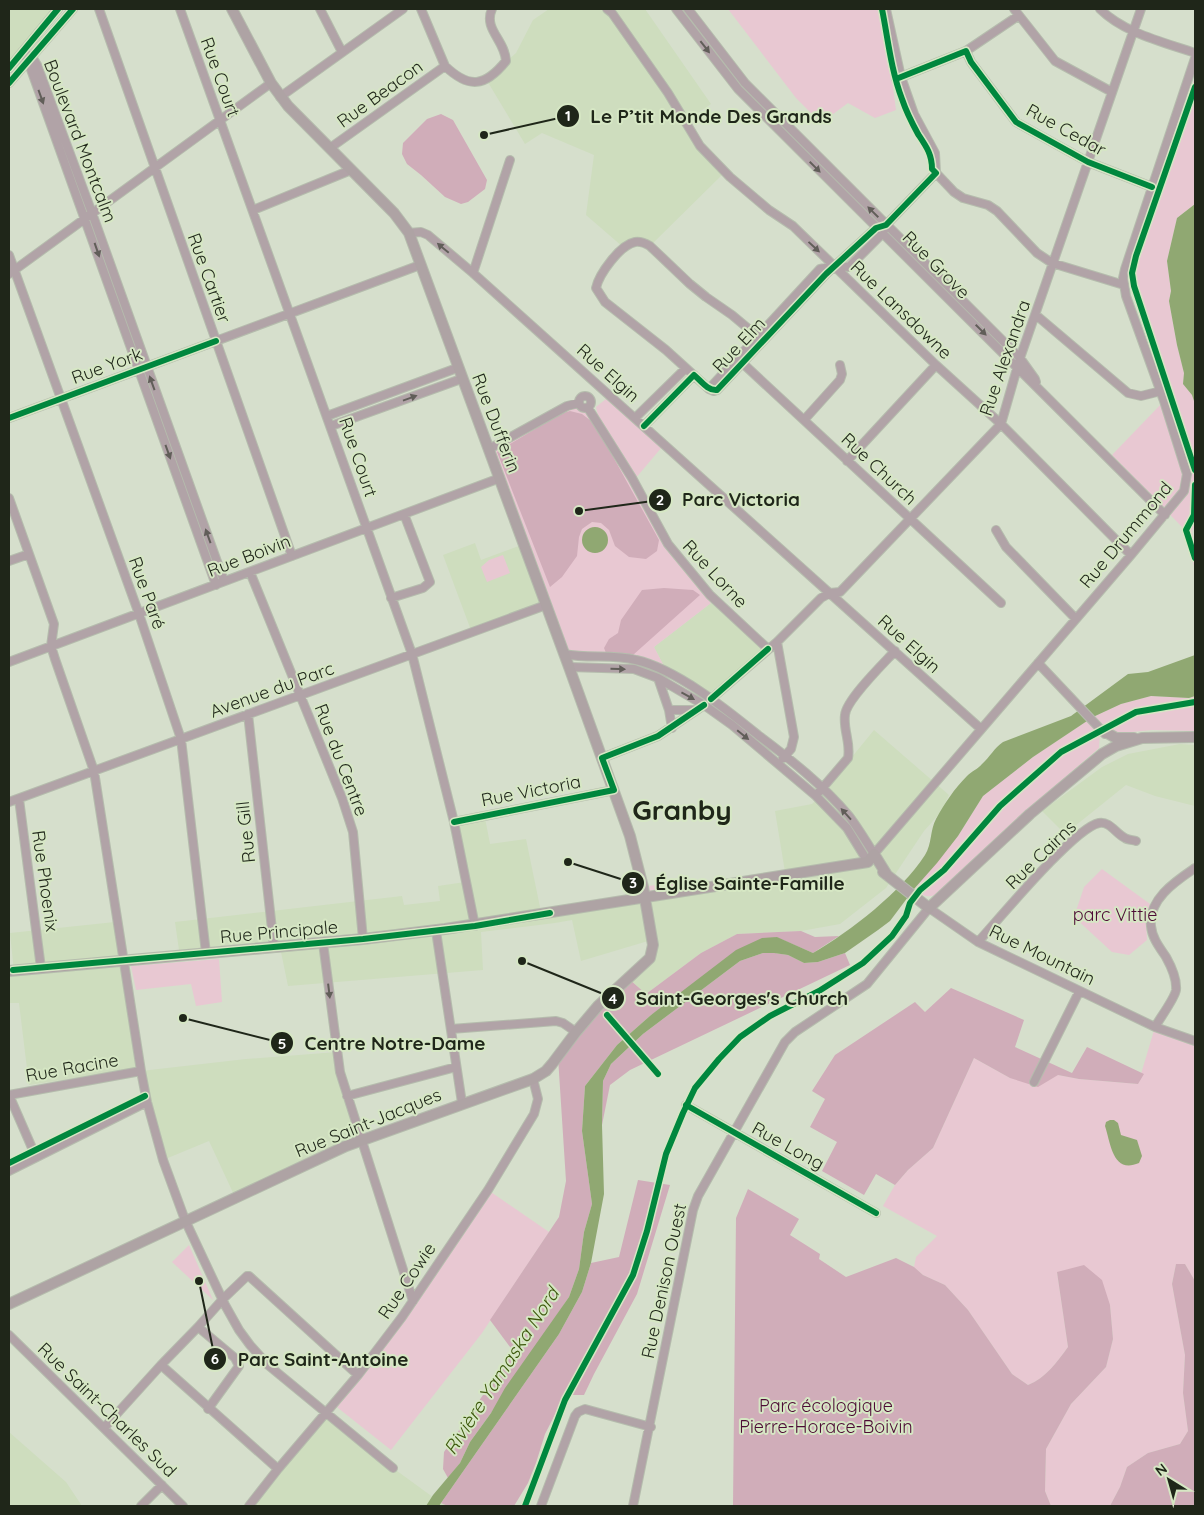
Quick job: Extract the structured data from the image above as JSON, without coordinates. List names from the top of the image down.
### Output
{
  "streets": {
    "main road": [
      "Rue Dufferin",
      "Rue Principale",
      "Rue Mountain",
      "Rue Saint-Jacques"
    ],
    "street": [
      "Rue Court",
      "Rue Beacon",
      "Rue Cedar",
      "Boulevard Montcalm",
      "Rue Grove",
      "Rue Cartier",
      "Rue Lansdowne",
      "Rue Elm",
      "Rue Alexandra",
      "Rue York",
      "Rue Elgin",
      "Rue Church",
      "Rue Drummond",
      "Rue Boivin",
      "Rue Lorne",
      "Rue Paré",
      "Avenue du Parc",
      "Rue du Centre",
      "Rue Victoria",
      "Rue Gill",
      "Rue Cairns",
      "Rue Phoenix",
      "Rue Racine",
      "Rue Long",
      "Rue Cowie",
      "Rue Denison Ouest",
      "Rue Saint-Charles Sud"
    ]
  },
  "crossings": [
    ["Rue Court", "Rue York"],
    ["Rue Court", "Rue Boivin"],
    ["Rue Court", "Avenue du Parc"],
    ["Rue Court", "Rue Victoria"],
    ["Rue Court", "Rue Principale"],
    ["Rue Beacon", "Rue Dufferin"],
    ["Rue Cedar", "Rue Alexandra"],
    ["Rue Cedar", "Rue Drummond"],
    ["Boulevard Montcalm", "Rue York"],
    ["Boulevard Montcalm", "Rue Boivin"],
    ["Rue Grove", "Rue Elm"],
    ["Rue Grove", "Rue Alexandra"],
    ["Rue Grove", "Rue Drummond"],
    ["Rue Cartier", "Rue York"],
    ["Rue Cartier", "Rue Boivin"],
    ["Rue Lansdowne", "Rue Elm"],
    ["Rue Lansdowne", "Rue Alexandra"],
    ["Rue Lansdowne", "Rue Drummond"],
    ["Rue Elm", "Rue Elgin"],
    ["Rue Elm", "Rue Church"],
    ["Rue Alexandra", "Rue Elgin"],
    ["Rue Alexandra", "Rue Church"],
    ["Rue Alexandra", "Rue Lorne"],
    ["Rue York", "Rue Dufferin"],
    ["Rue York", "Rue Paré"],
    ["Rue Elgin", "Rue Dufferin"],
    ["Rue Elgin", "Rue Drummond"],
    ["Rue Dufferin", "Rue Boivin"],
    ["Rue Dufferin", "Avenue du Parc"],
    ["Rue Dufferin", "Rue Victoria"],
    ["Rue Dufferin", "Rue Principale"],
    ["Rue Dufferin", "Rue Saint-Jacques"],
    ["Rue Drummond", "Rue Principale"],
    ["Rue Drummond", "Rue Mountain"],
    ["Rue Boivin", "Rue Paré"],
    ["Rue Boivin", "Rue du Centre"],
    ["Rue Paré", "Avenue du Parc"],
    ["Rue Paré", "Rue Principale"],
    ["Avenue du Parc", "Rue du Centre"],
    ["Avenue du Parc", "Rue Gill"],
    ["Avenue du Parc", "Rue Phoenix"],
    ["Rue du Centre", "Rue Principale"],
    ["Rue Gill", "Rue Principale"],
    ["Rue Cairns", "Rue Mountain"],
    ["Rue Phoenix", "Rue Principale"],
    ["Rue Principale", "Rue Mountain"],
    ["Rue Principale", "Rue Saint-Jacques"],
    ["Rue Mountain", "Rue Denison Ouest"],
    ["Rue Saint-Jacques", "Rue Cowie"],
    ["Rue Long", "Rue Denison Ouest"]
  ],
  "one_way": ["Rue Lansdowne"],
  "districts": ["Granby"],
  "water": ["Rivière Yamaska Nord"],
  "parks": ["parc Vittie", "Parc écologique Pierre-Horace-Boivin"],
  "places": [
    "Le P’tit Monde Des Grands",
    "Parc Victoria",
    "Église Sainte-Famille",
    "Saint-Georges's Church",
    "Centre Notre-Dame",
    "Parc Saint-Antoine"
  ],
  "north": "top left"
}
